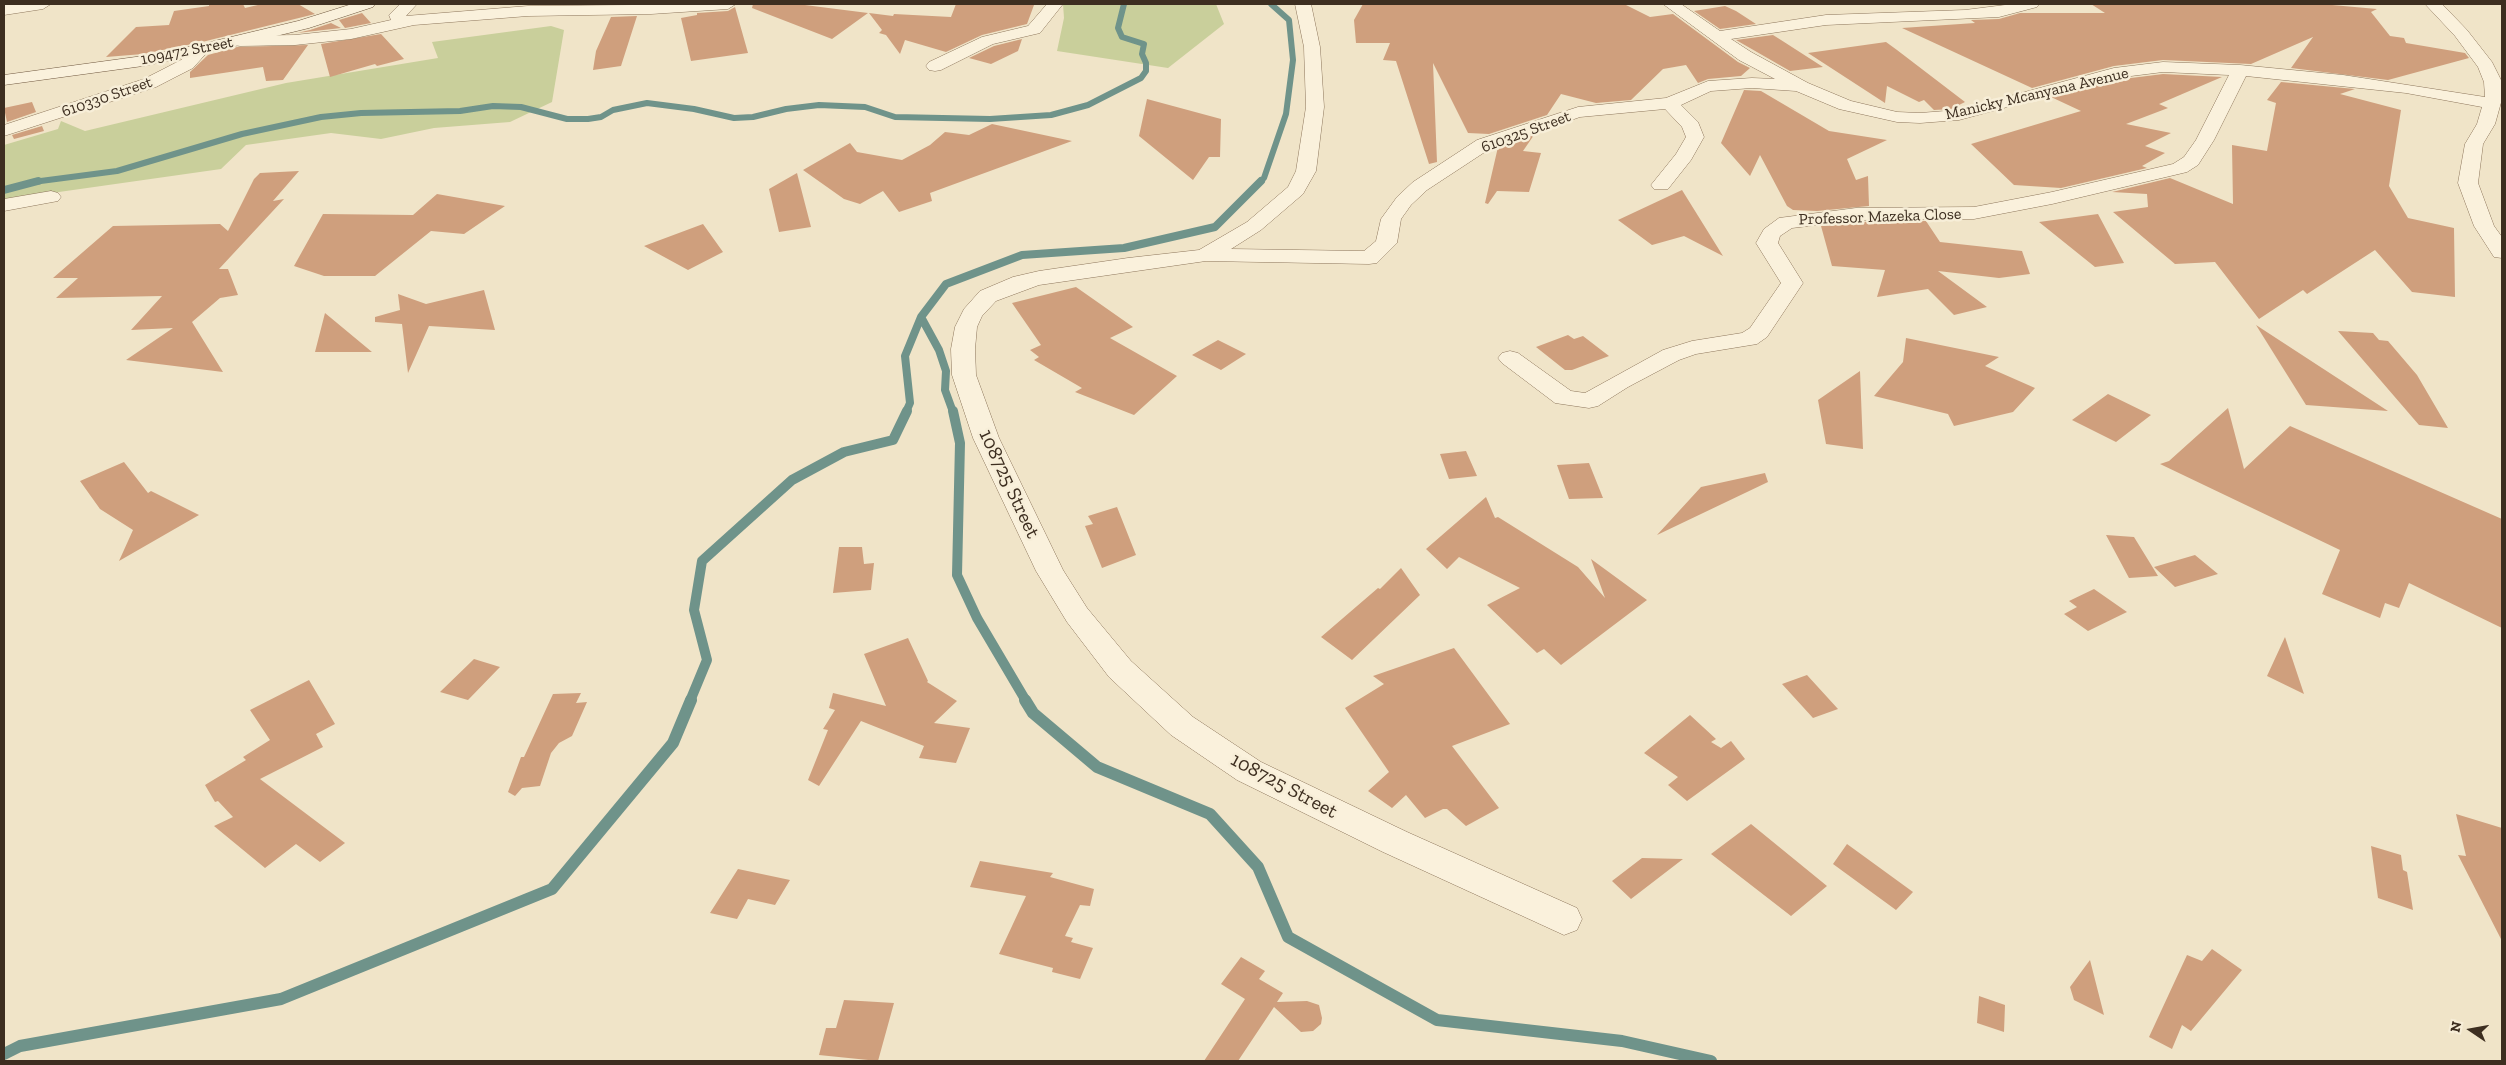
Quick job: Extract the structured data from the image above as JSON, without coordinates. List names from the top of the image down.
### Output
{
  "streets": {
    "street": [
      "109472 Street",
      "Manicky Mcanyana Avenue",
      "610330 Street",
      "610325 Street",
      "Professor Mazeka Close",
      "108725 Street"
    ]
  },
  "crossings": [
    ["109472 Street", "610330 Street"],
    ["Manicky Mcanyana Avenue", "610325 Street"],
    ["Manicky Mcanyana Avenue", "Professor Mazeka Close"],
    ["610325 Street", "108725 Street"]
  ],
  "north": "left"
}
